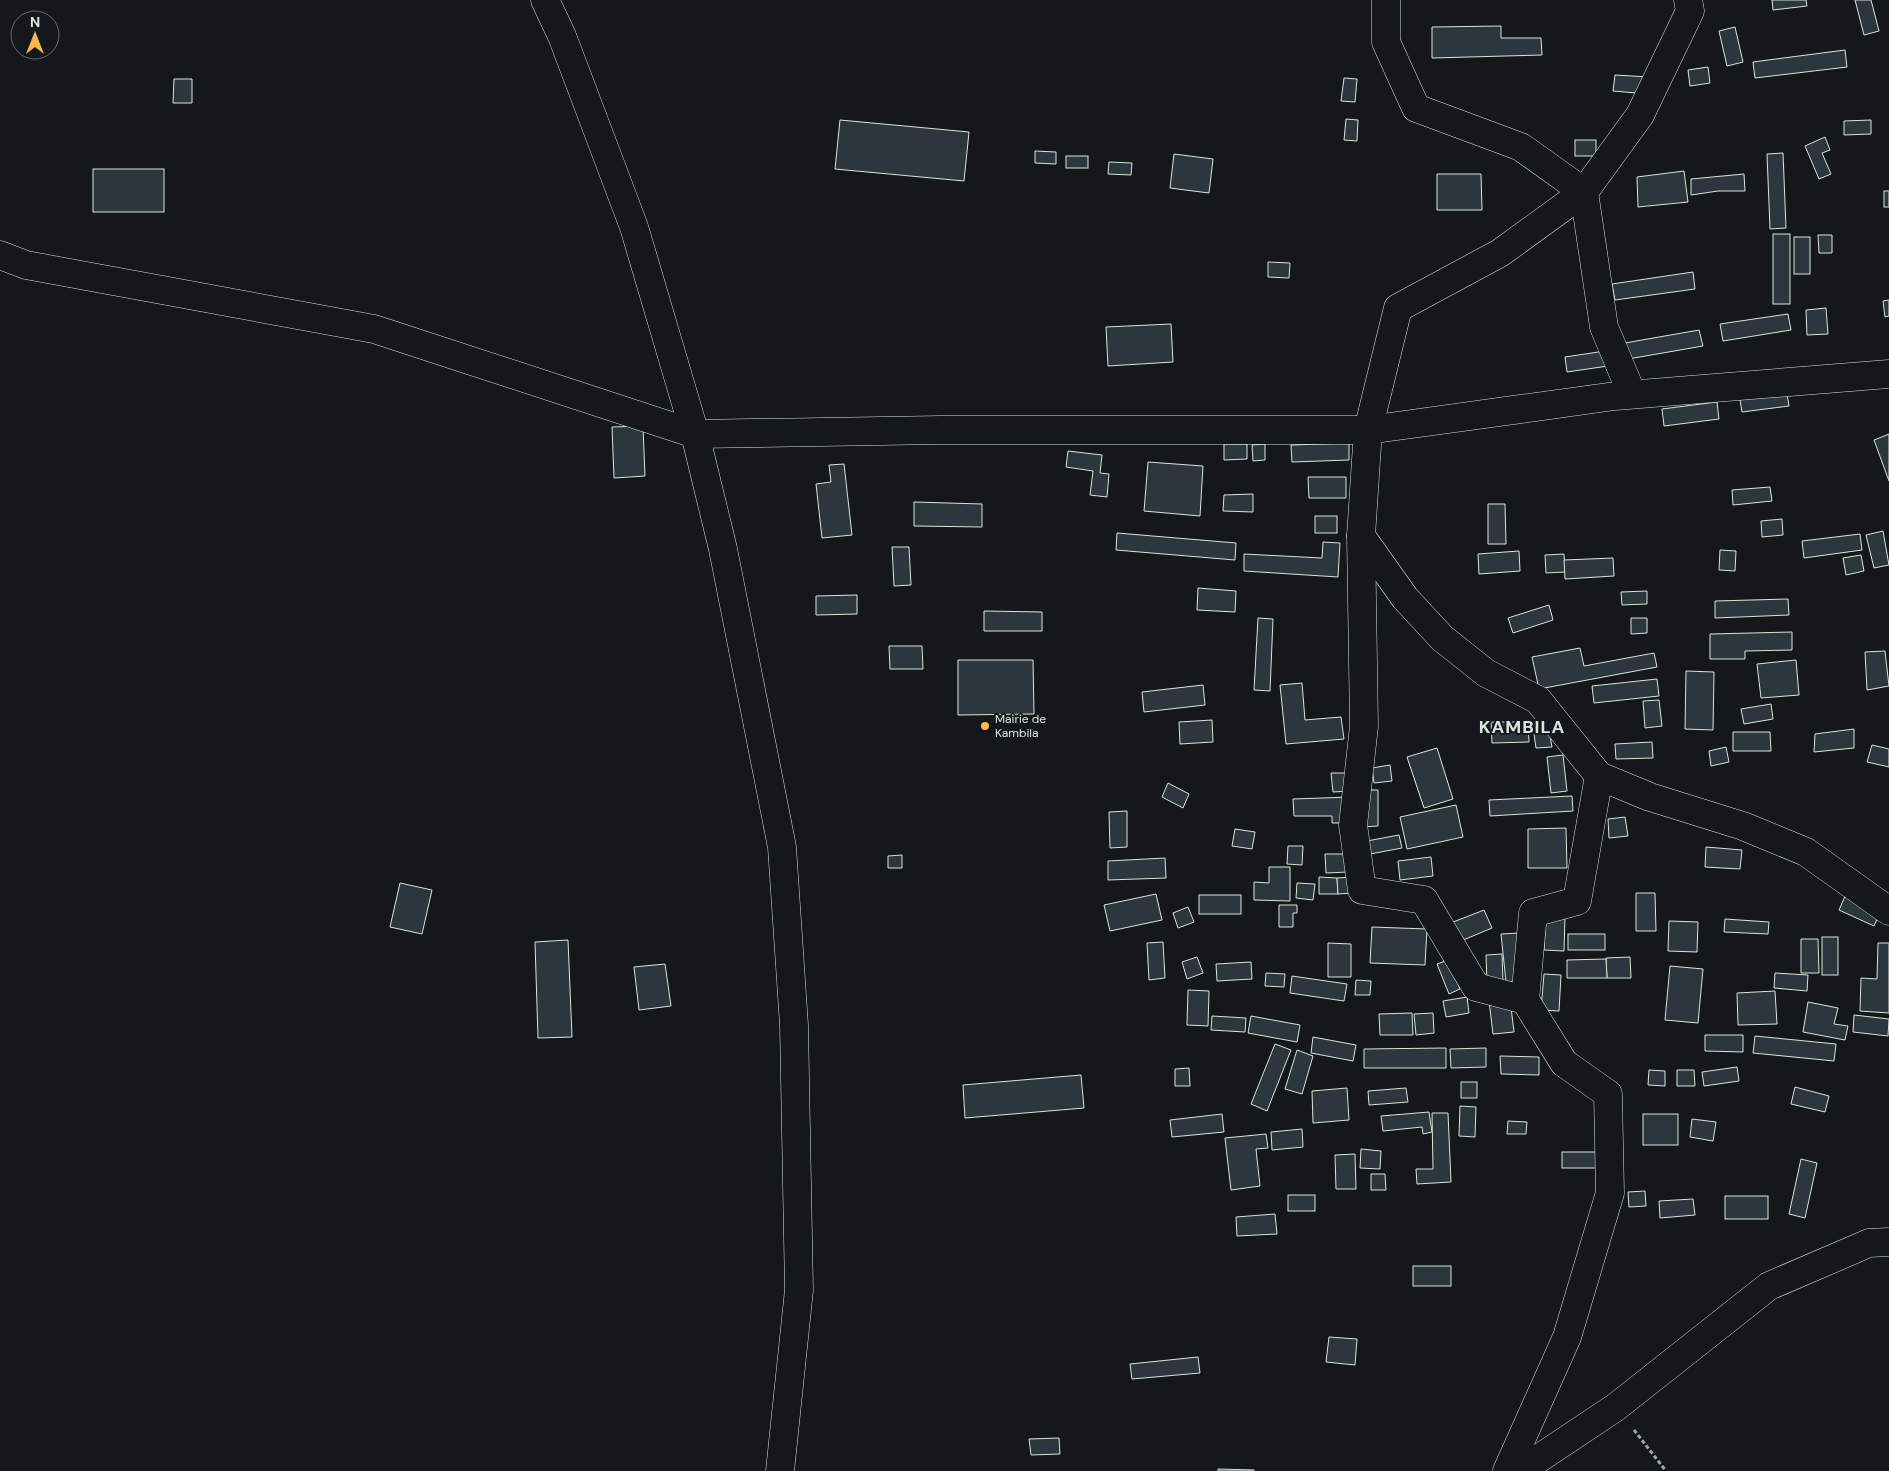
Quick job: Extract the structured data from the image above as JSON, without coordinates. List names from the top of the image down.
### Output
{
  "districts": ["KAMBILA"],
  "places": ["Mairie de Kambila"],
  "north": "top"
}
